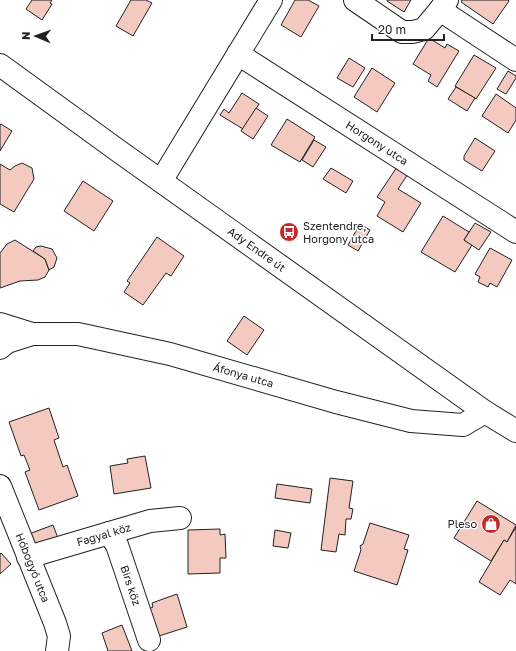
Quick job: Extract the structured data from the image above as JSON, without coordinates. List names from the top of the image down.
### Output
{
  "streets": {
    "street": [
      "Horgony utca",
      "Ady Endre út",
      "Áfonya utca",
      "Fagyal köz",
      "Hóbogyó utca",
      "Birs köz"
    ]
  },
  "crossings": [
    ["Ady Endre út", "Áfonya utca"],
    ["Fagyal köz", "Hóbogyó utca"],
    ["Fagyal köz", "Birs köz"]
  ],
  "places": {
    "bus stop": ["Szentendre, Horgony utca"],
    "shop": ["Pleso"]
  },
  "scale_bar": "20 m",
  "north": "left"
}
